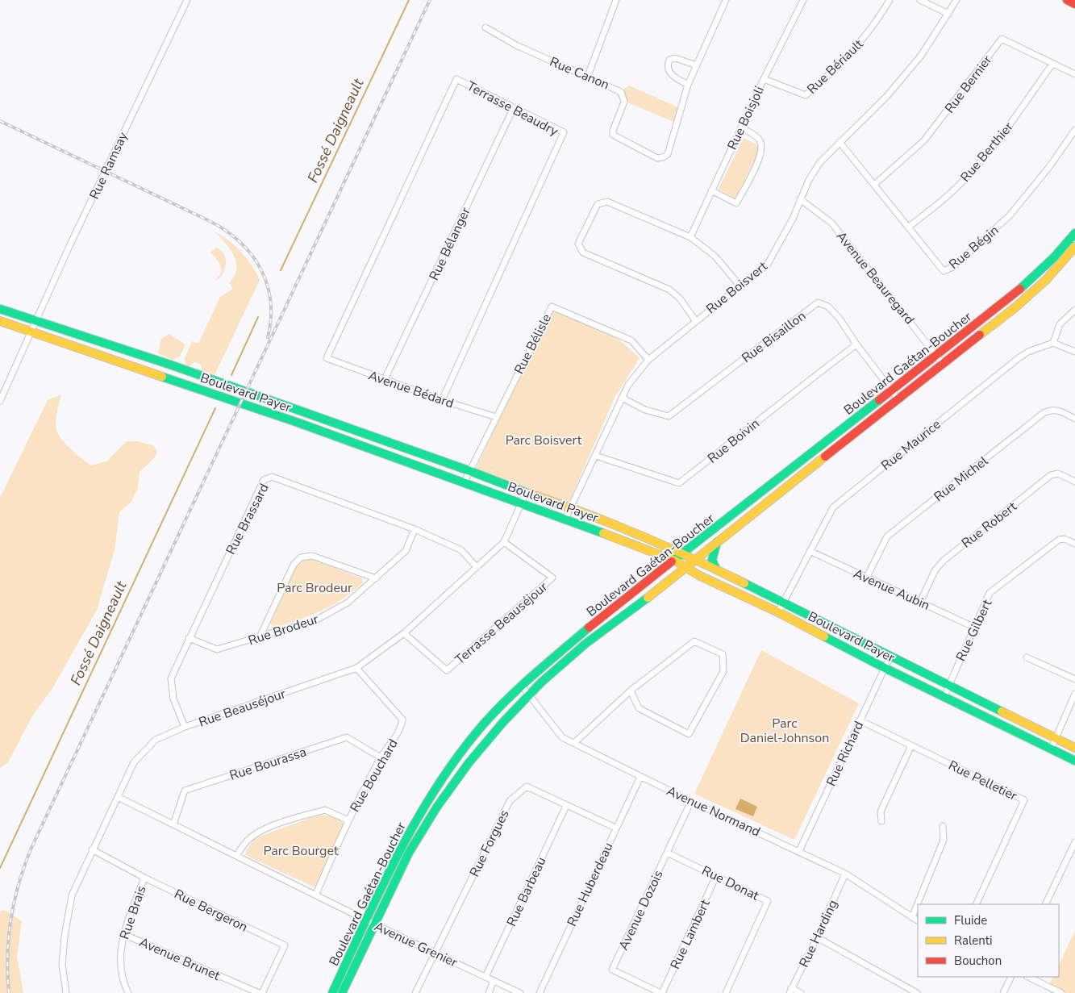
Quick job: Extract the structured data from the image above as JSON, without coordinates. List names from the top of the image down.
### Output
{
  "streets": {
    "street": [
      "Rue Bériault",
      "Rue Canon",
      "Rue Bernier",
      "Terrasse Beaudry",
      "Rue Boisjoli",
      "Rue Berthier",
      "Rue Ramsay",
      "Rue Bélanger",
      "Rue Bégin",
      "Avenue Beauregard",
      "Rue Boisvert",
      "Rue Bisaillon",
      "Rue Bélisle",
      "Boulevard Gaétan-Boucher",
      "Avenue Bédard",
      "Boulevard Payer",
      "Rue Boivin",
      "Rue Maurice",
      "Rue Michel",
      "Rue Brassard",
      "Rue Robert",
      "Avenue Aubin",
      "Terrasse Beauséjour",
      "Rue Brodeur",
      "Rue Gilbert",
      "Rue Beauséjour",
      "Rue Richard",
      "Rue Bourassa",
      "Rue Bouchard",
      "Rue Pelletier",
      "Avenue Normand",
      "Rue Forgues",
      "Rue Donat",
      "Rue Huberdeau",
      "Rue Barbeau",
      "Rue Bergeron",
      "Avenue Dozois",
      "Rue Brais",
      "Rue Harding",
      "Rue Lambert",
      "Avenue Grenier",
      "Avenue Brunet"
    ]
  },
  "crossings": [
    ["Rue Bériault", "Rue Boisjoli"],
    ["Rue Bernier", "Rue Berthier"],
    ["Rue Bernier", "Rue Bégin"],
    ["Terrasse Beaudry", "Rue Bélanger"],
    ["Terrasse Beaudry", "Avenue Bédard"],
    ["Rue Berthier", "Rue Bégin"],
    ["Rue Ramsay", "Boulevard Payer"],
    ["Rue Bélanger", "Avenue Bédard"],
    ["Rue Bégin", "Rue Boisvert"],
    ["Avenue Beauregard", "Rue Boisvert"],
    ["Avenue Beauregard", "Boulevard Gaétan-Boucher"],
    ["Rue Boisvert", "Rue Bisaillon"],
    ["Rue Boisvert", "Rue Bélisle"],
    ["Rue Boisvert", "Boulevard Payer"],
    ["Rue Boisvert", "Rue Boivin"],
    ["Rue Bisaillon", "Boulevard Gaétan-Boucher"],
    ["Rue Bisaillon", "Rue Boivin"],
    ["Rue Bélisle", "Avenue Bédard"],
    ["Rue Bélisle", "Boulevard Payer"],
    ["Boulevard Gaétan-Boucher", "Boulevard Payer"],
    ["Boulevard Gaétan-Boucher", "Avenue Normand"],
    ["Boulevard Gaétan-Boucher", "Avenue Grenier"],
    ["Boulevard Payer", "Rue Maurice"],
    ["Boulevard Payer", "Rue Gilbert"],
    ["Boulevard Payer", "Rue Beauséjour"],
    ["Boulevard Payer", "Rue Richard"],
    ["Rue Maurice", "Avenue Aubin"],
    ["Rue Michel", "Avenue Aubin"],
    ["Rue Brassard", "Rue Brodeur"],
    ["Rue Brassard", "Rue Beauséjour"],
    ["Rue Robert", "Avenue Aubin"],
    ["Avenue Aubin", "Rue Gilbert"],
    ["Terrasse Beauséjour", "Rue Beauséjour"],
    ["Rue Beauséjour", "Rue Bouchard"],
    ["Rue Beauséjour", "Rue Bergeron"],
    ["Rue Beauséjour", "Avenue Grenier"],
    ["Rue Richard", "Rue Pelletier"],
    ["Rue Richard", "Avenue Normand"],
    ["Rue Bourassa", "Rue Bouchard"],
    ["Rue Bourassa", "Avenue Grenier"],
    ["Rue Bouchard", "Avenue Grenier"],
    ["Avenue Normand", "Rue Huberdeau"],
    ["Avenue Normand", "Avenue Dozois"],
    ["Avenue Normand", "Rue Harding"],
    ["Rue Forgues", "Rue Huberdeau"],
    ["Rue Forgues", "Rue Barbeau"],
    ["Rue Forgues", "Avenue Grenier"],
    ["Rue Donat", "Avenue Dozois"],
    ["Rue Donat", "Rue Lambert"],
    ["Rue Barbeau", "Avenue Grenier"],
    ["Rue Bergeron", "Rue Brais"],
    ["Avenue Dozois", "Rue Lambert"],
    ["Rue Brais", "Avenue Brunet"]
  ],
  "water": ["Fossé Daigneault"],
  "parks": [
    "Parc Boisvert",
    "Parc Brodeur",
    "Parc Daniel-Johnson",
    "Parc Bourget"
  ],
  "legend": ["Fluide", "Ralenti", "Bouchon"]
}
